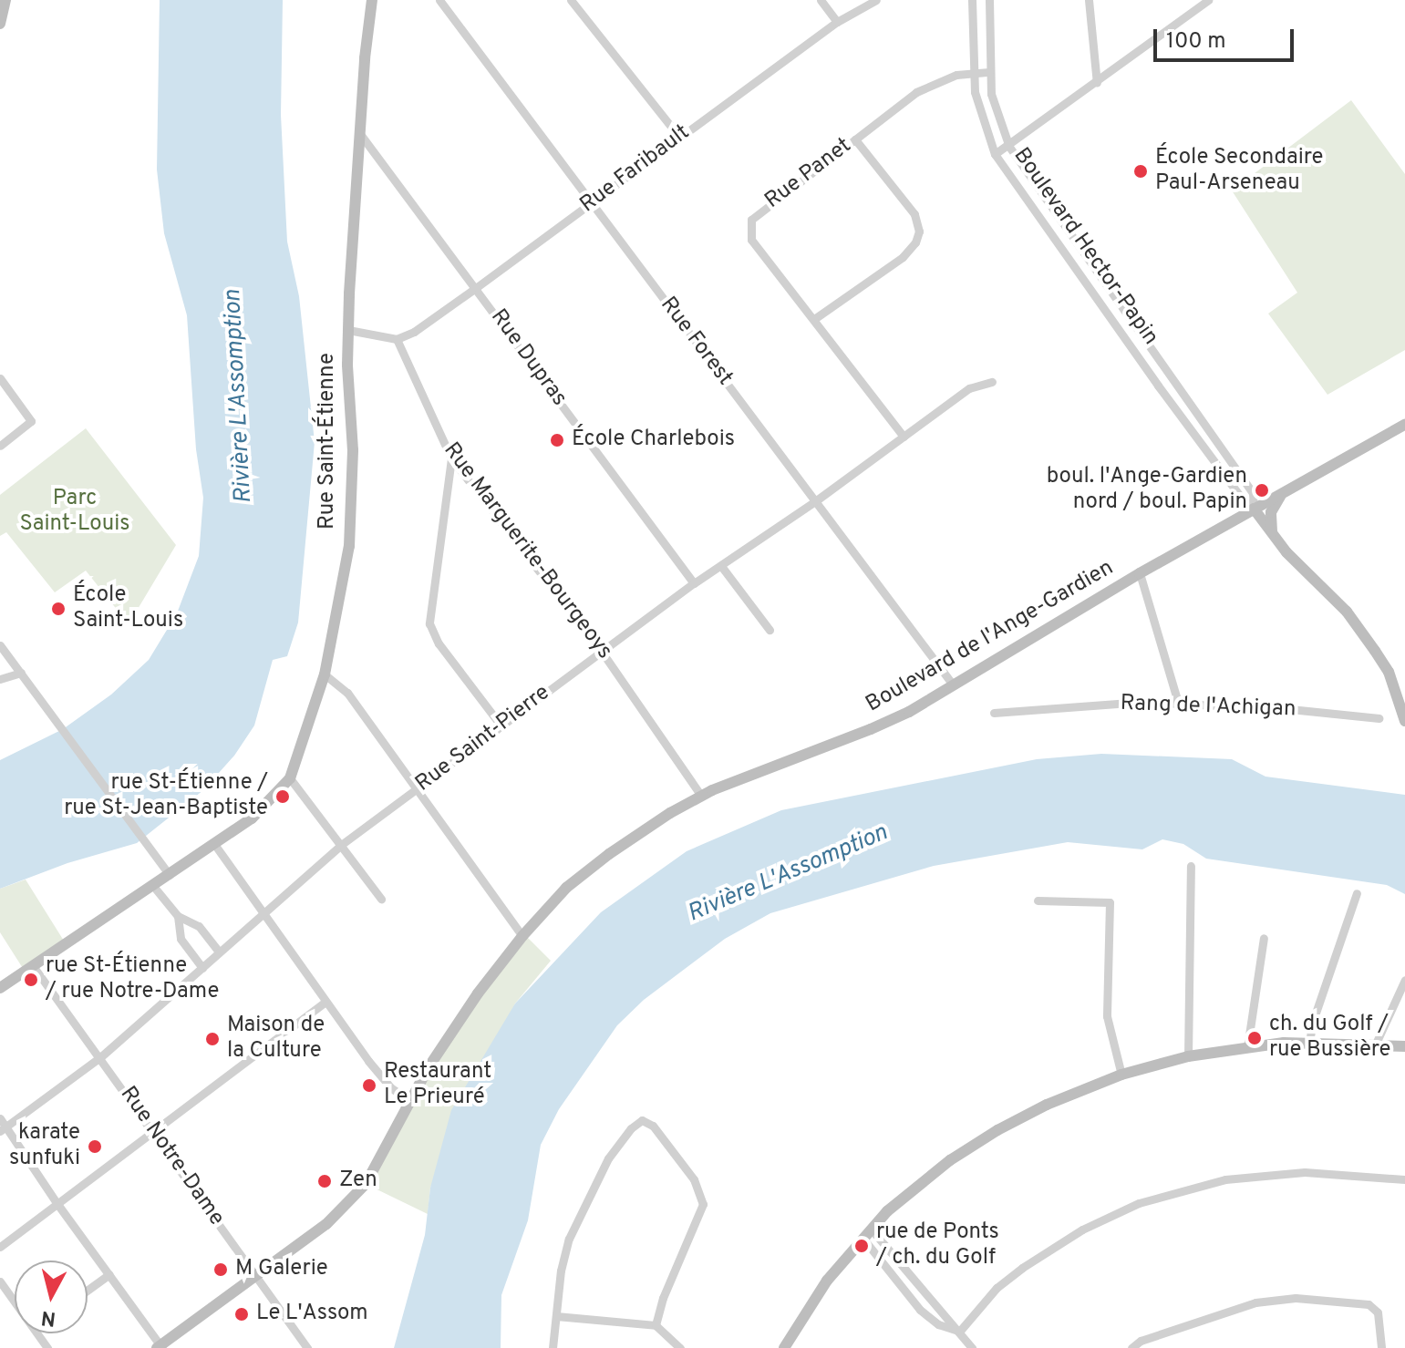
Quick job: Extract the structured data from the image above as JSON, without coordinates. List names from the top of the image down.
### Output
{
  "streets": {
    "main road": ["Boulevard Hector-Papin", "Rue Saint-Étienne", "Boulevard de l'Ange-Gardien"],
    "street": [
      "Rue Faribault",
      "Rue Panet",
      "Rue Forest",
      "Rue Dupras",
      "Rue Marguerite-Bourgeoys",
      "Rang de l'Achigan",
      "Rue Saint-Pierre",
      "Rue Notre-Dame"
    ]
  },
  "crossings": [
    ["Rue Faribault", "Rue Forest"],
    ["Rue Faribault", "Rue Dupras"],
    ["Rue Faribault", "Rue Marguerite-Bourgeoys"],
    ["Rue Panet", "Boulevard Hector-Papin"],
    ["Rue Panet", "Rue Saint-Pierre"],
    ["Boulevard Hector-Papin", "Boulevard de l'Ange-Gardien"],
    ["Rue Forest", "Boulevard de l'Ange-Gardien"],
    ["Rue Forest", "Rue Saint-Pierre"],
    ["Rue Dupras", "Rue Saint-Étienne"],
    ["Rue Dupras", "Rue Saint-Pierre"],
    ["Rue Saint-Étienne", "Rue Notre-Dame"],
    ["Rue Marguerite-Bourgeoys", "Boulevard de l'Ange-Gardien"],
    ["Rue Marguerite-Bourgeoys", "Rue Saint-Pierre"],
    ["Boulevard de l'Ange-Gardien", "Rue Notre-Dame"],
    ["Rue Saint-Pierre", "Rue Notre-Dame"]
  ],
  "water": ["Rivière L'Assomption"],
  "parks": ["Parc Saint-Louis"],
  "places": [
    "École Secondaire Paul-Arseneau",
    "École Charlebois",
    "boul. l'Ange-Gardien nord / boul. Papin",
    "École Saint-Louis",
    "rue St-Étienne / rue St-Jean-Baptiste",
    "rue St-Étienne / rue Notre-Dame",
    "ch. du Golf / rue Bussière",
    "Maison de la Culture",
    "Restaurant Le Prieuré",
    "karate sunfuki",
    "Zen",
    "rue de Ponts / ch. du Golf",
    "M Galerie",
    "Le L'Assom"
  ],
  "scale_bar": "100 m",
  "north": "bottom"
}
